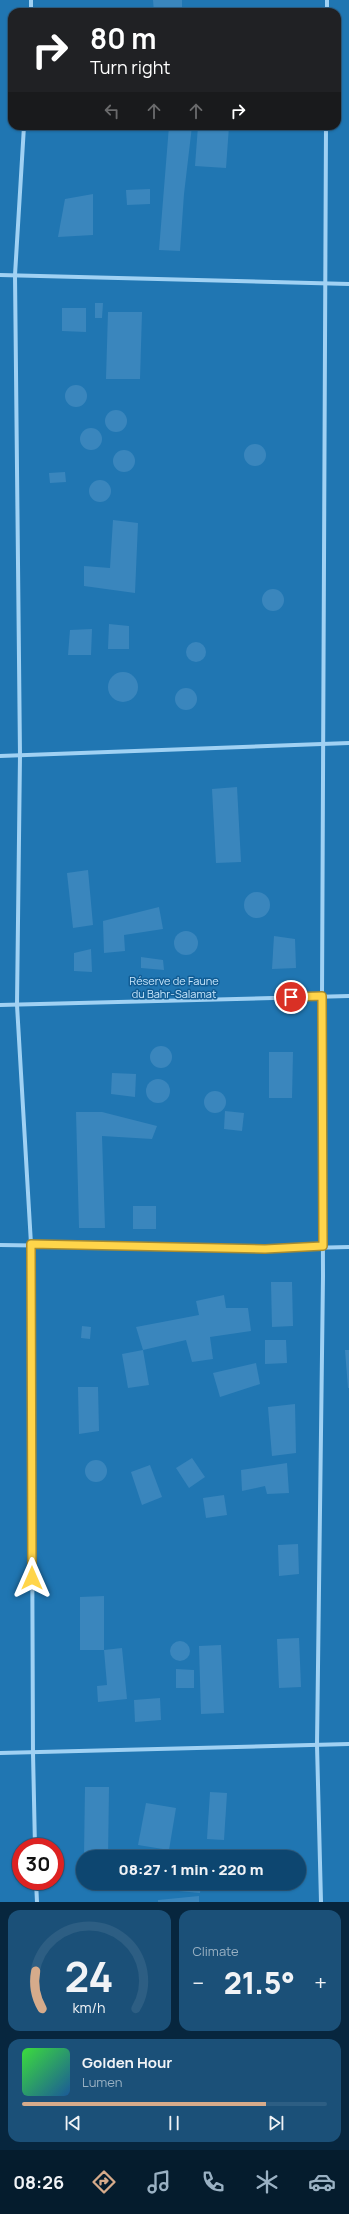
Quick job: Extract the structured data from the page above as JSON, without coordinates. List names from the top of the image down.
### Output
{
  "parks": ["Réserve de Faune du Bahr-Salamat"],
  "page": {
    "turn": ["80 m", "Turn right"],
    "limit": "30",
    "trip": "08:27 · 1 min · 220 m",
    "tile": "Climate",
    "heat": ["−", "21.5°", "+"],
    "song": ["Golden Hour", "Lumen"],
    "tabs": "08:26",
    "gauge": ["24", "km/h"]
  }
}
